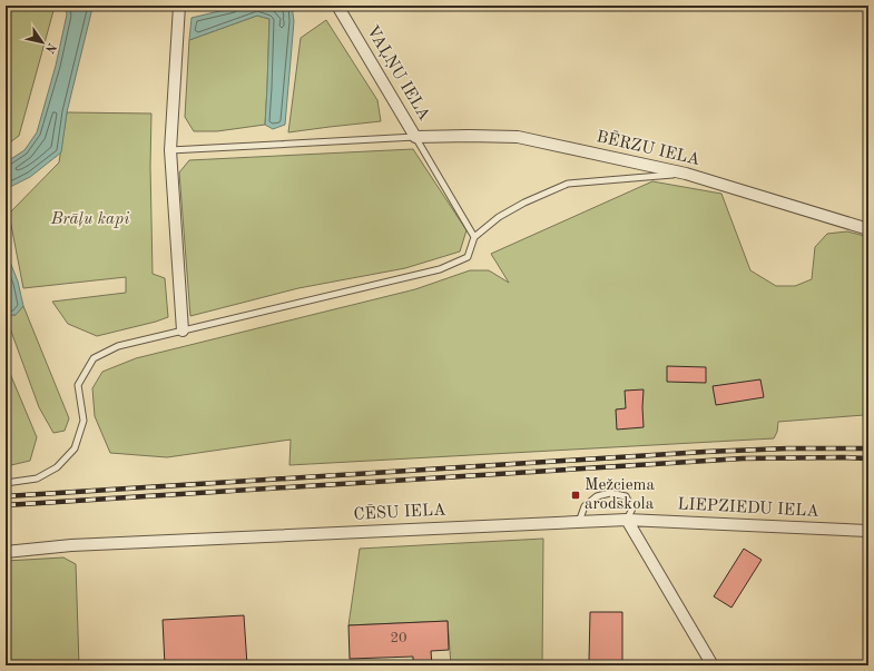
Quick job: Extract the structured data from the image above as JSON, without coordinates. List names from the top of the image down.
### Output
{
  "streets": {
    "street": [
      "VAĻŅU IELA",
      "BĒRZU IELA",
      "LIEPZIEDU IELA",
      "CĒSU IELA"
    ]
  },
  "crossings": [
    ["VAĻŅU IELA", "BĒRZU IELA"],
    ["LIEPZIEDU IELA", "CĒSU IELA"]
  ],
  "parks": ["Brāļu kapi"],
  "places": {
    "transit": ["Mežciema arodskola"]
  },
  "house_numbers": ["20"],
  "north": "bottom right"
}
